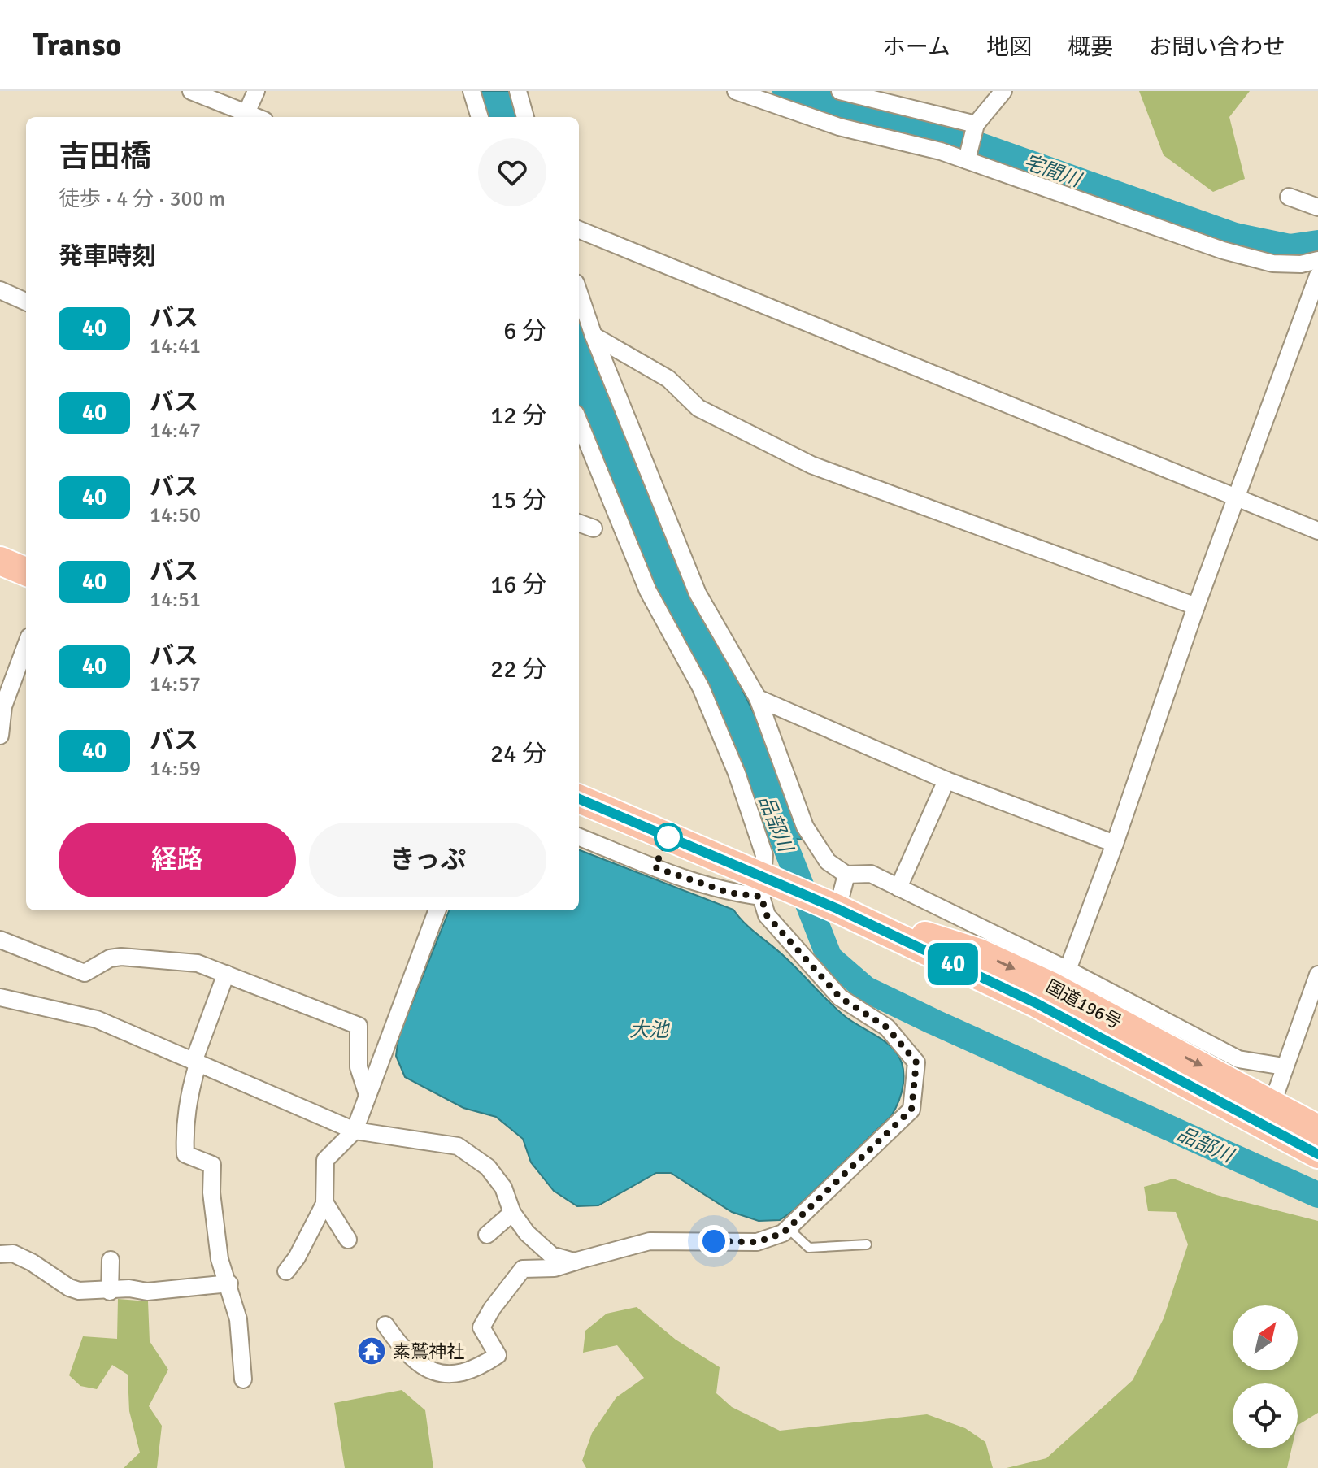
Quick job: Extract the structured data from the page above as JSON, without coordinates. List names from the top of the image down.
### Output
{
  "streets": {
    "highway": ["国道196号"]
  },
  "water": ["宅間川", "品部川", "大池"],
  "places": {
    "temple": ["素鷲神社"]
  },
  "lines": ["bus line 40"],
  "north": "top right",
  "page": {
    "header": "Transo",
    "nav": [
      "ホーム",
      "地図",
      "概要",
      "お問い合わせ"
    ],
    "on_map": "40",
    "heading": [
      ["吉田橋", "徒歩 · 4 分 · 300 m"],
      "発車時刻"
    ],
    "list": [
      {
        "mark": "40",
        "name": "バス",
        "note": "14:41",
        "value": "6 分"
      },
      {
        "mark": "40",
        "name": "バス",
        "note": "14:47",
        "value": "12 分"
      },
      {
        "mark": "40",
        "name": "バス",
        "note": "14:50",
        "value": "15 分"
      },
      {
        "mark": "40",
        "name": "バス",
        "note": "14:51",
        "value": "16 分"
      },
      {
        "mark": "40",
        "name": "バス",
        "note": "14:57",
        "value": "22 分"
      },
      {
        "mark": "40",
        "name": "バス",
        "note": "14:59",
        "value": "24 分"
      }
    ],
    "buttons": ["経路", "きっぷ"]
  }
}
